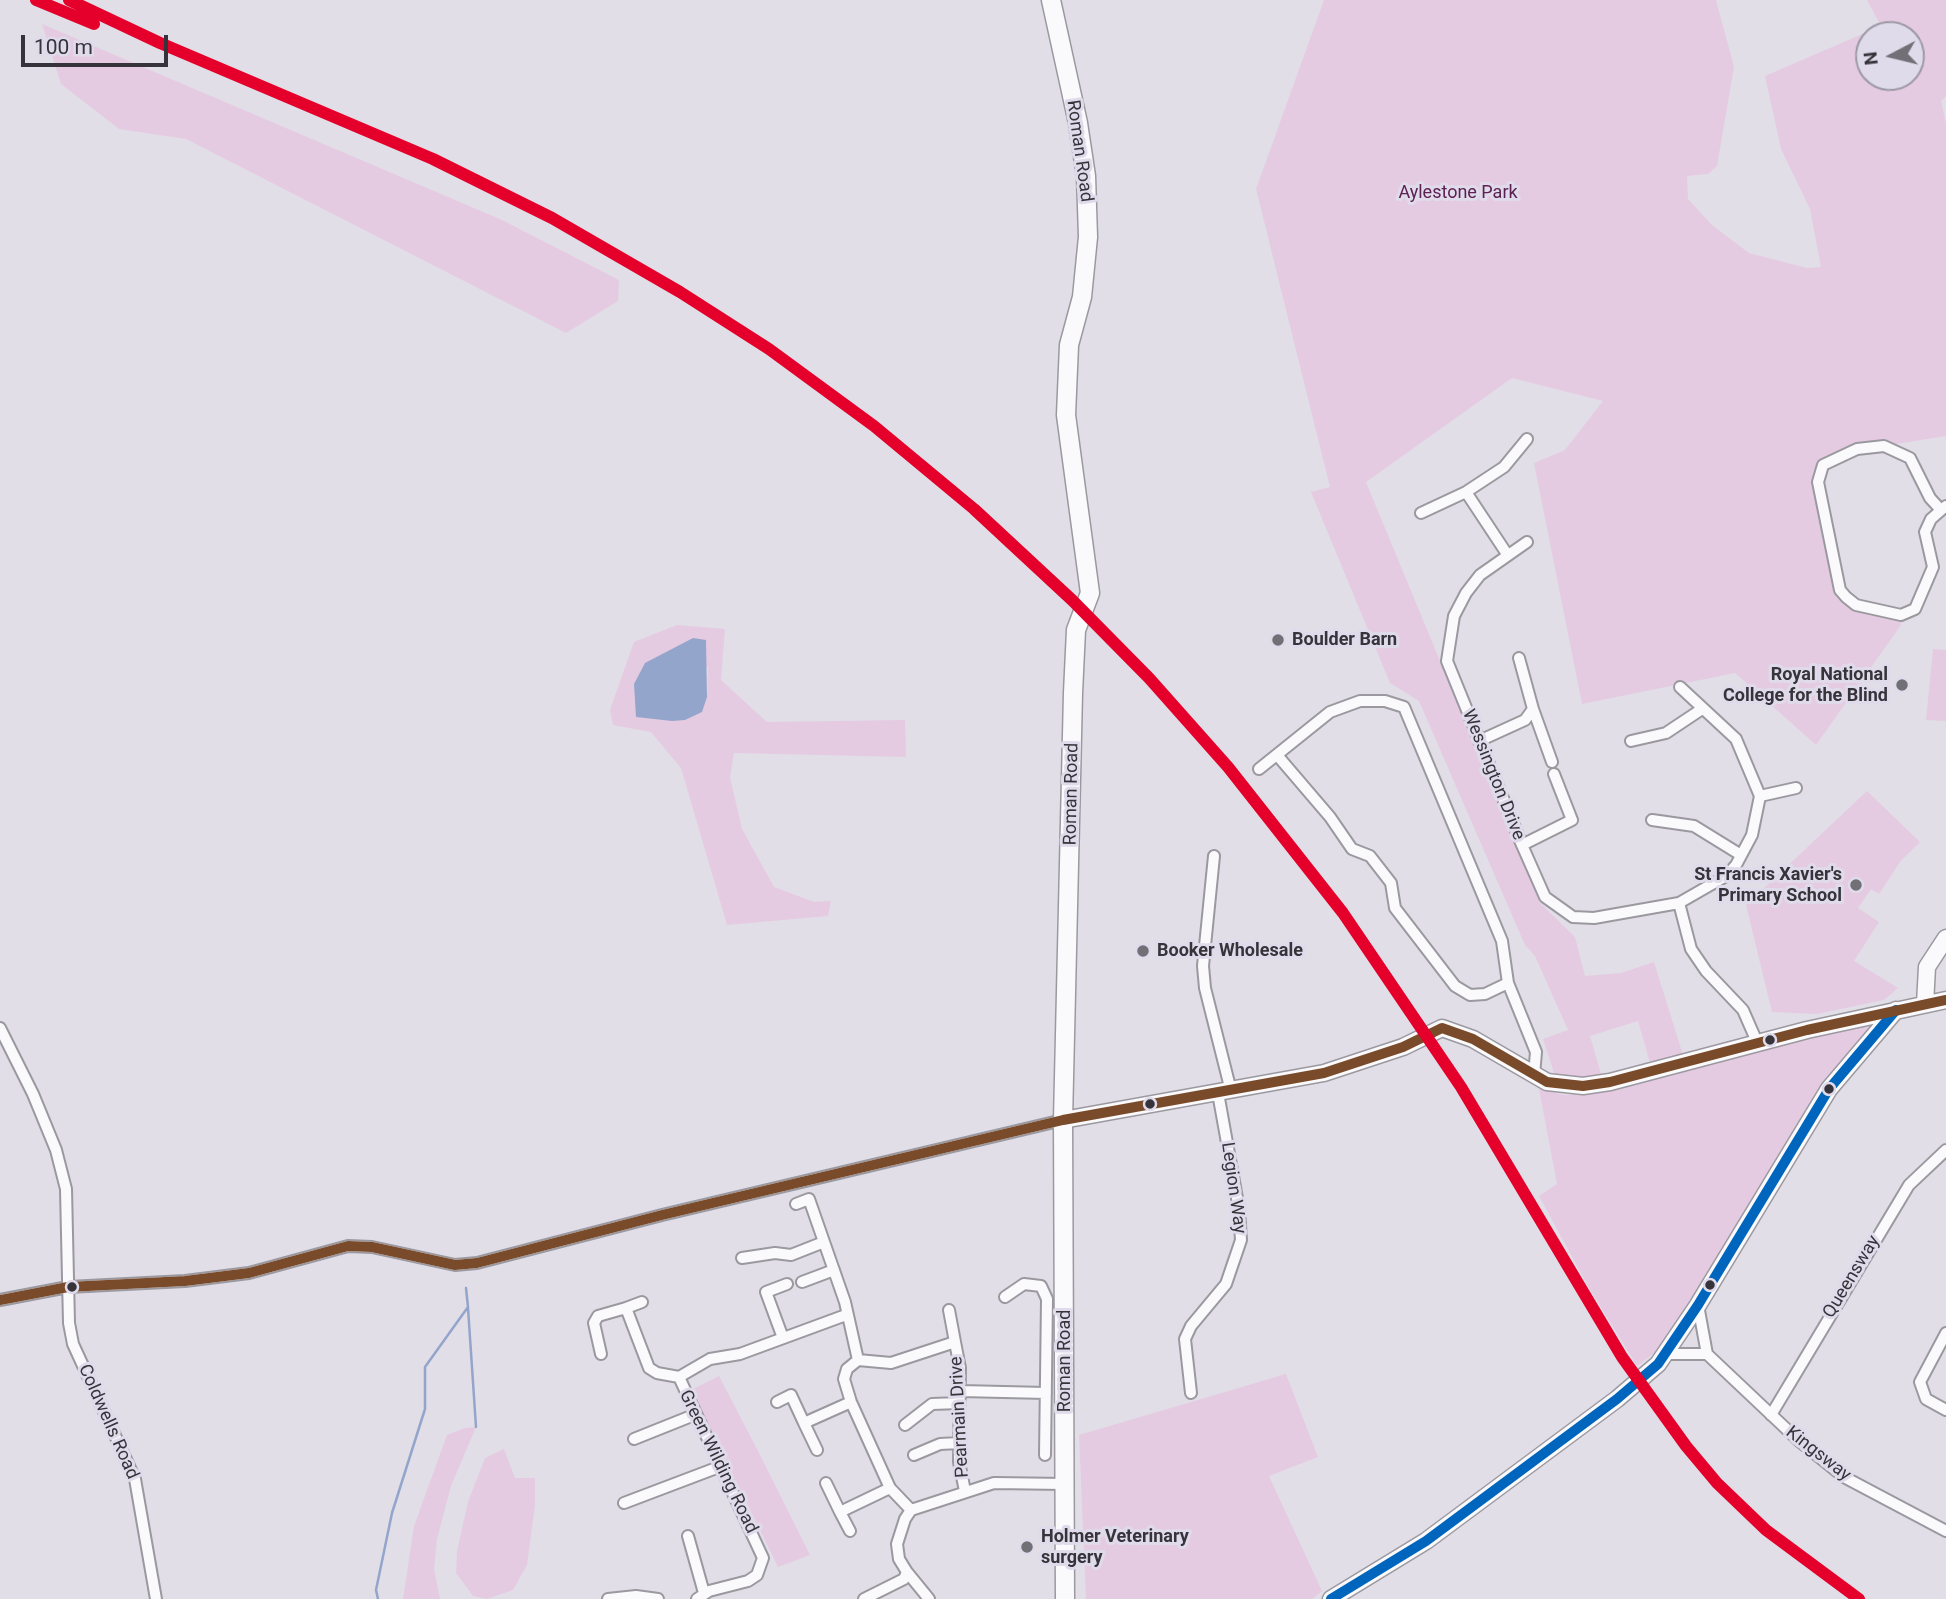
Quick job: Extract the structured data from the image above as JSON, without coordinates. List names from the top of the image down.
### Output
{
  "streets": {
    "main road": ["Roman Road"],
    "street": [
      "Wessington Drive",
      "Legion Way",
      "Queensway",
      "Pearmain Drive",
      "Coldwells Road",
      "Kingsway",
      "Green Wilding Road"
    ]
  },
  "crossings": [
    ["Queensway", "Kingsway"]
  ],
  "parks": ["Aylestone Park"],
  "places": [
    "Boulder Barn",
    "Royal National College for the Blind",
    "St Francis Xavier's Primary School",
    "Booker Wholesale",
    "Holmer Veterinary surgery"
  ],
  "scale_bar": "100 m",
  "north": "left"
}
